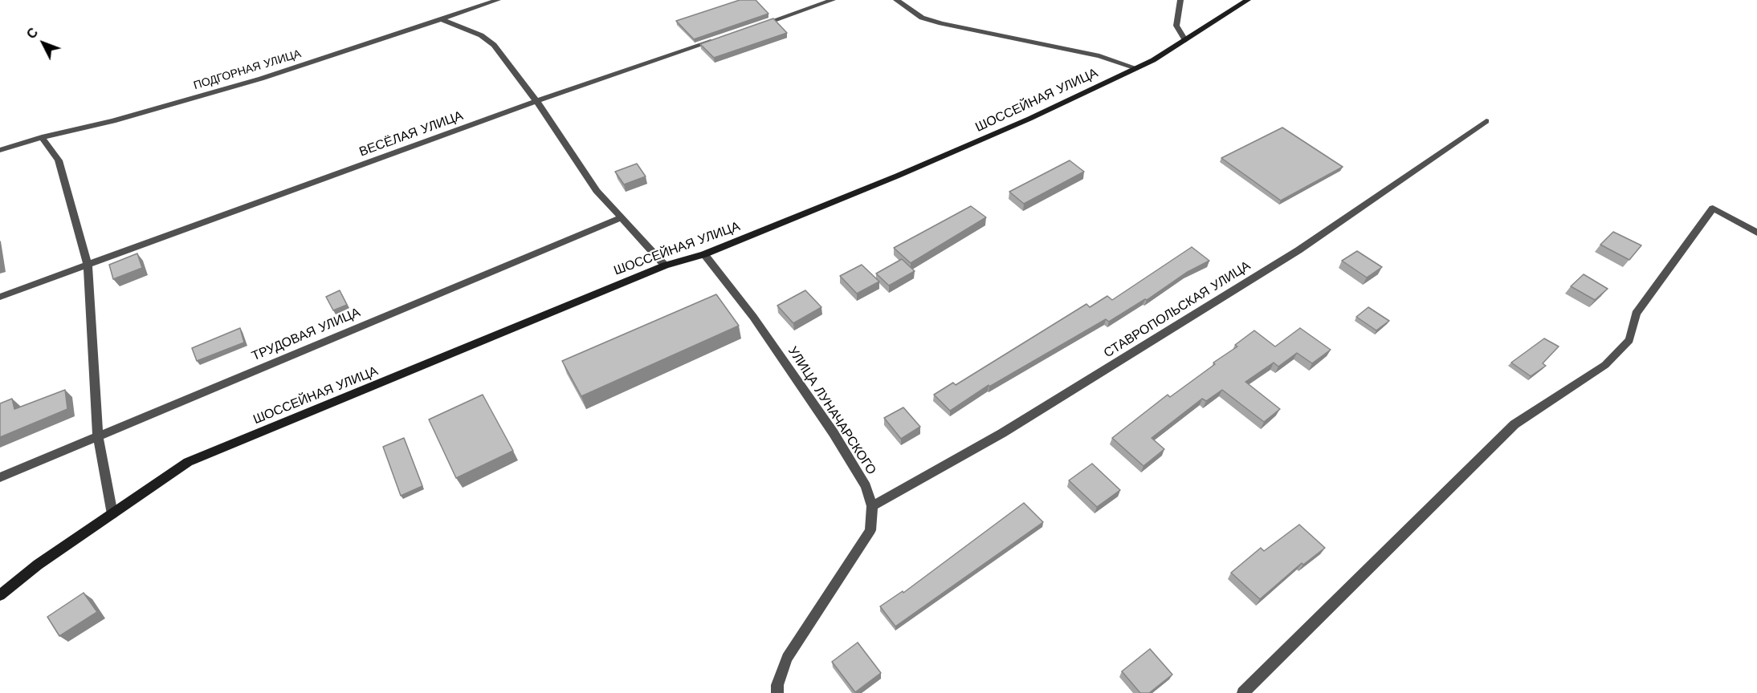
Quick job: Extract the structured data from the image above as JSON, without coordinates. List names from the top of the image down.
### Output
{
  "streets": {
    "main road": ["ШОССЕЙНАЯ УЛИЦА"],
    "street": [
      "ПОДГОРНАЯ УЛИЦА",
      "ВЕСЁЛАЯ УЛИЦА",
      "СТАВРОПОЛЬСКАЯ УЛИЦА",
      "ТРУДОВАЯ УЛИЦА",
      "УЛИЦА ЛУНАЧАРСКОГО"
    ]
  },
  "crossings": [
    ["ШОССЕЙНАЯ УЛИЦА", "УЛИЦА ЛУНАЧАРСКОГО"],
    ["СТАВРОПОЛЬСКАЯ УЛИЦА", "УЛИЦА ЛУНАЧАРСКОГО"]
  ],
  "north": "top left"
}
